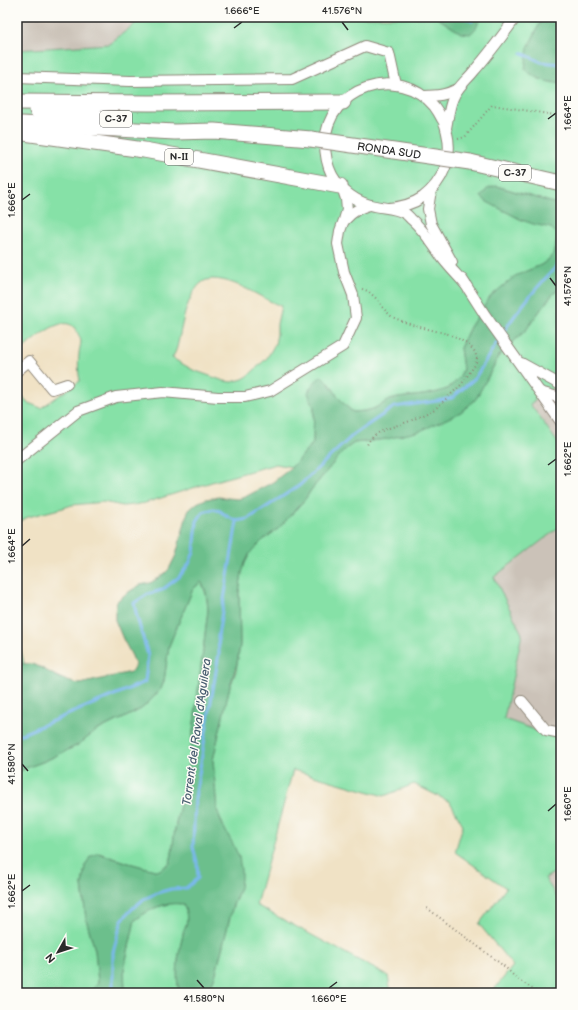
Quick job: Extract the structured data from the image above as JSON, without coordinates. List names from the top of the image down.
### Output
{
  "streets": {
    "highway": ["C-37", "RONDA SUD", "N-II"]
  },
  "water": ["Torrent del Raval d'Aguilera"],
  "north": "bottom left",
  "coordinates": [
    "1.666°E",
    "41.576°N",
    "1.664°E",
    "1.662°E",
    "41.580°N",
    "1.660°E"
  ]
}
